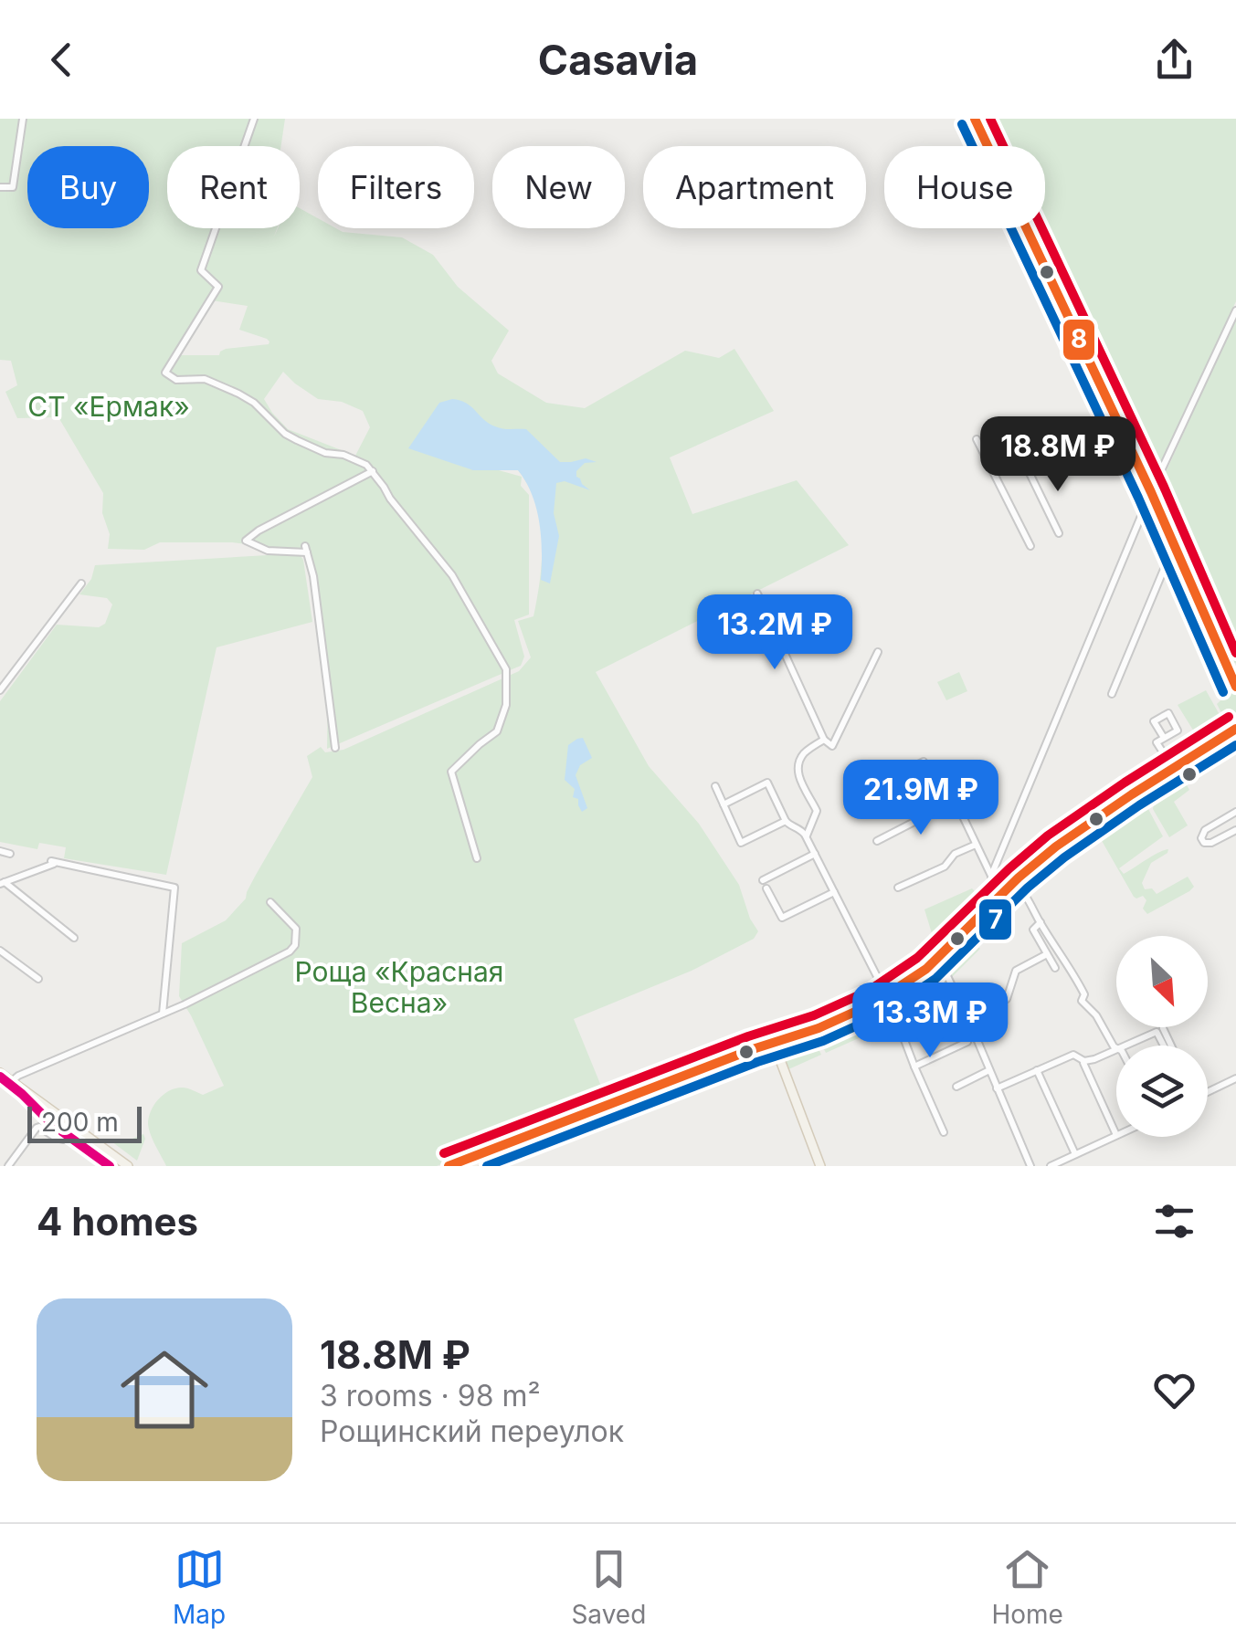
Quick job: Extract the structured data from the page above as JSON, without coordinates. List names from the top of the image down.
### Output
{
  "parks": ["СТ «Ермак»", "Роща «Красная Весна»"],
  "lines": ["transit line 8", "transit line 7"],
  "scale_bar": "200 m",
  "north": "bottom right",
  "page": {
    "header": "Casavia",
    "chip": [
      "Buy",
      "Rent",
      "Filters",
      "New",
      "Apartment",
      "House"
    ],
    "price": [
      "18.8M ₽",
      "13.2M ₽",
      "21.9M ₽",
      "13.3M ₽"
    ],
    "scale": "200 m",
    "heading": "4 homes",
    "list": [
      {
        "name": "18.8M ₽",
        "note": "3 rooms · 98 m² · Рощинский переулок"
      }
    ],
    "tabs": ["Map", "Saved", "Home"]
  }
}
